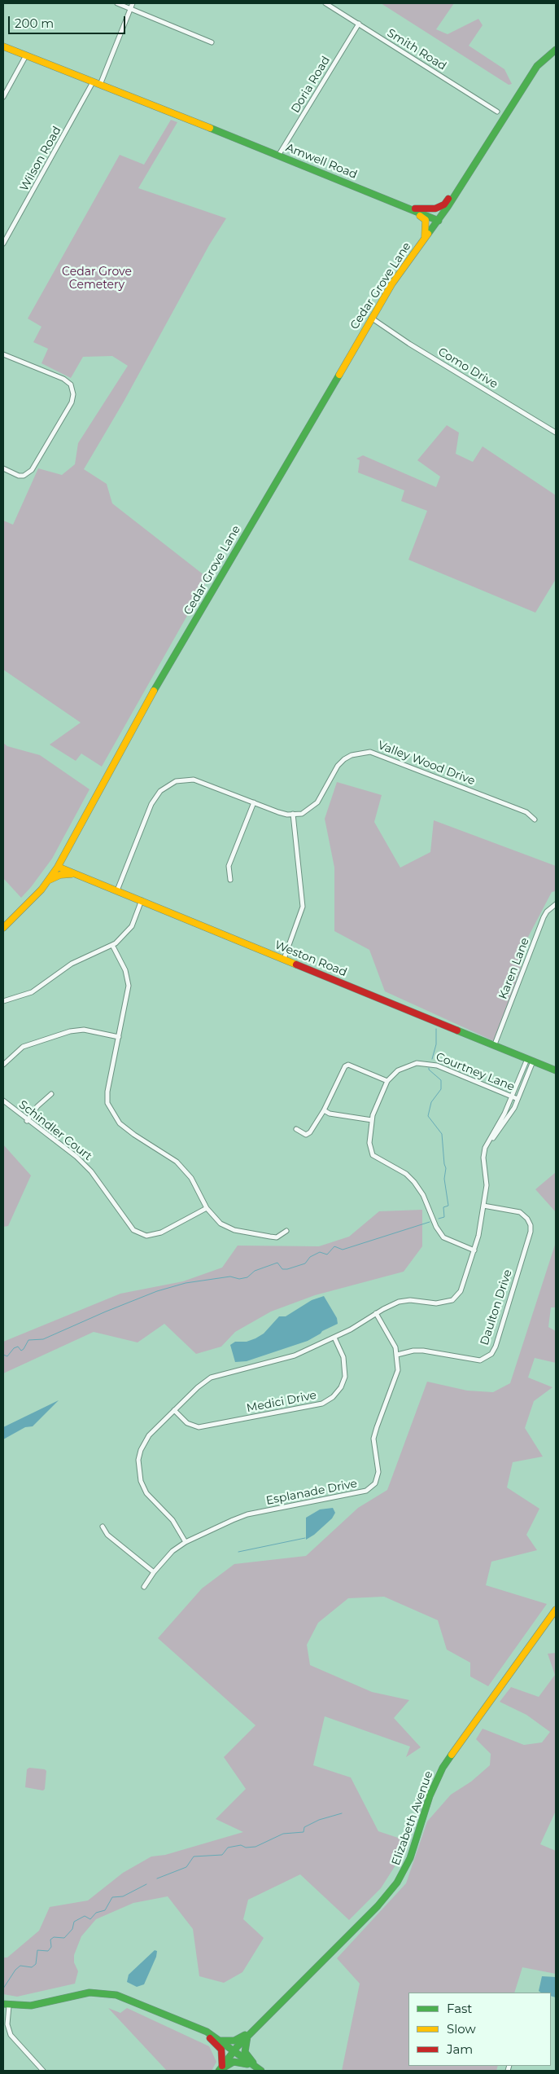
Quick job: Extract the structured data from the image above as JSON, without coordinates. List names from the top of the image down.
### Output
{
  "streets": {
    "main road": [
      "Amwell Road",
      "Cedar Grove Lane",
      "Weston Road",
      "Elizabeth Avenue"
    ],
    "street": [
      "Smith Road",
      "Doria Road",
      "Wilson Road",
      "Como Drive",
      "Valley Wood Drive",
      "Karen Lane",
      "Courtney Lane",
      "Schindler Court",
      "Daulton Drive",
      "Medici Drive",
      "Esplanade Drive"
    ]
  },
  "crossings": [
    ["Smith Road", "Doria Road"],
    ["Doria Road", "Amwell Road"],
    ["Wilson Road", "Amwell Road"],
    ["Amwell Road", "Cedar Grove Lane"],
    ["Cedar Grove Lane", "Como Drive"],
    ["Cedar Grove Lane", "Weston Road"],
    ["Weston Road", "Karen Lane"],
    ["Daulton Drive", "Esplanade Drive"]
  ],
  "parks": ["Cedar Grove Cemetery"],
  "legend": ["Fast", "Slow", "Jam"],
  "scale_bar": "200 m"
}
